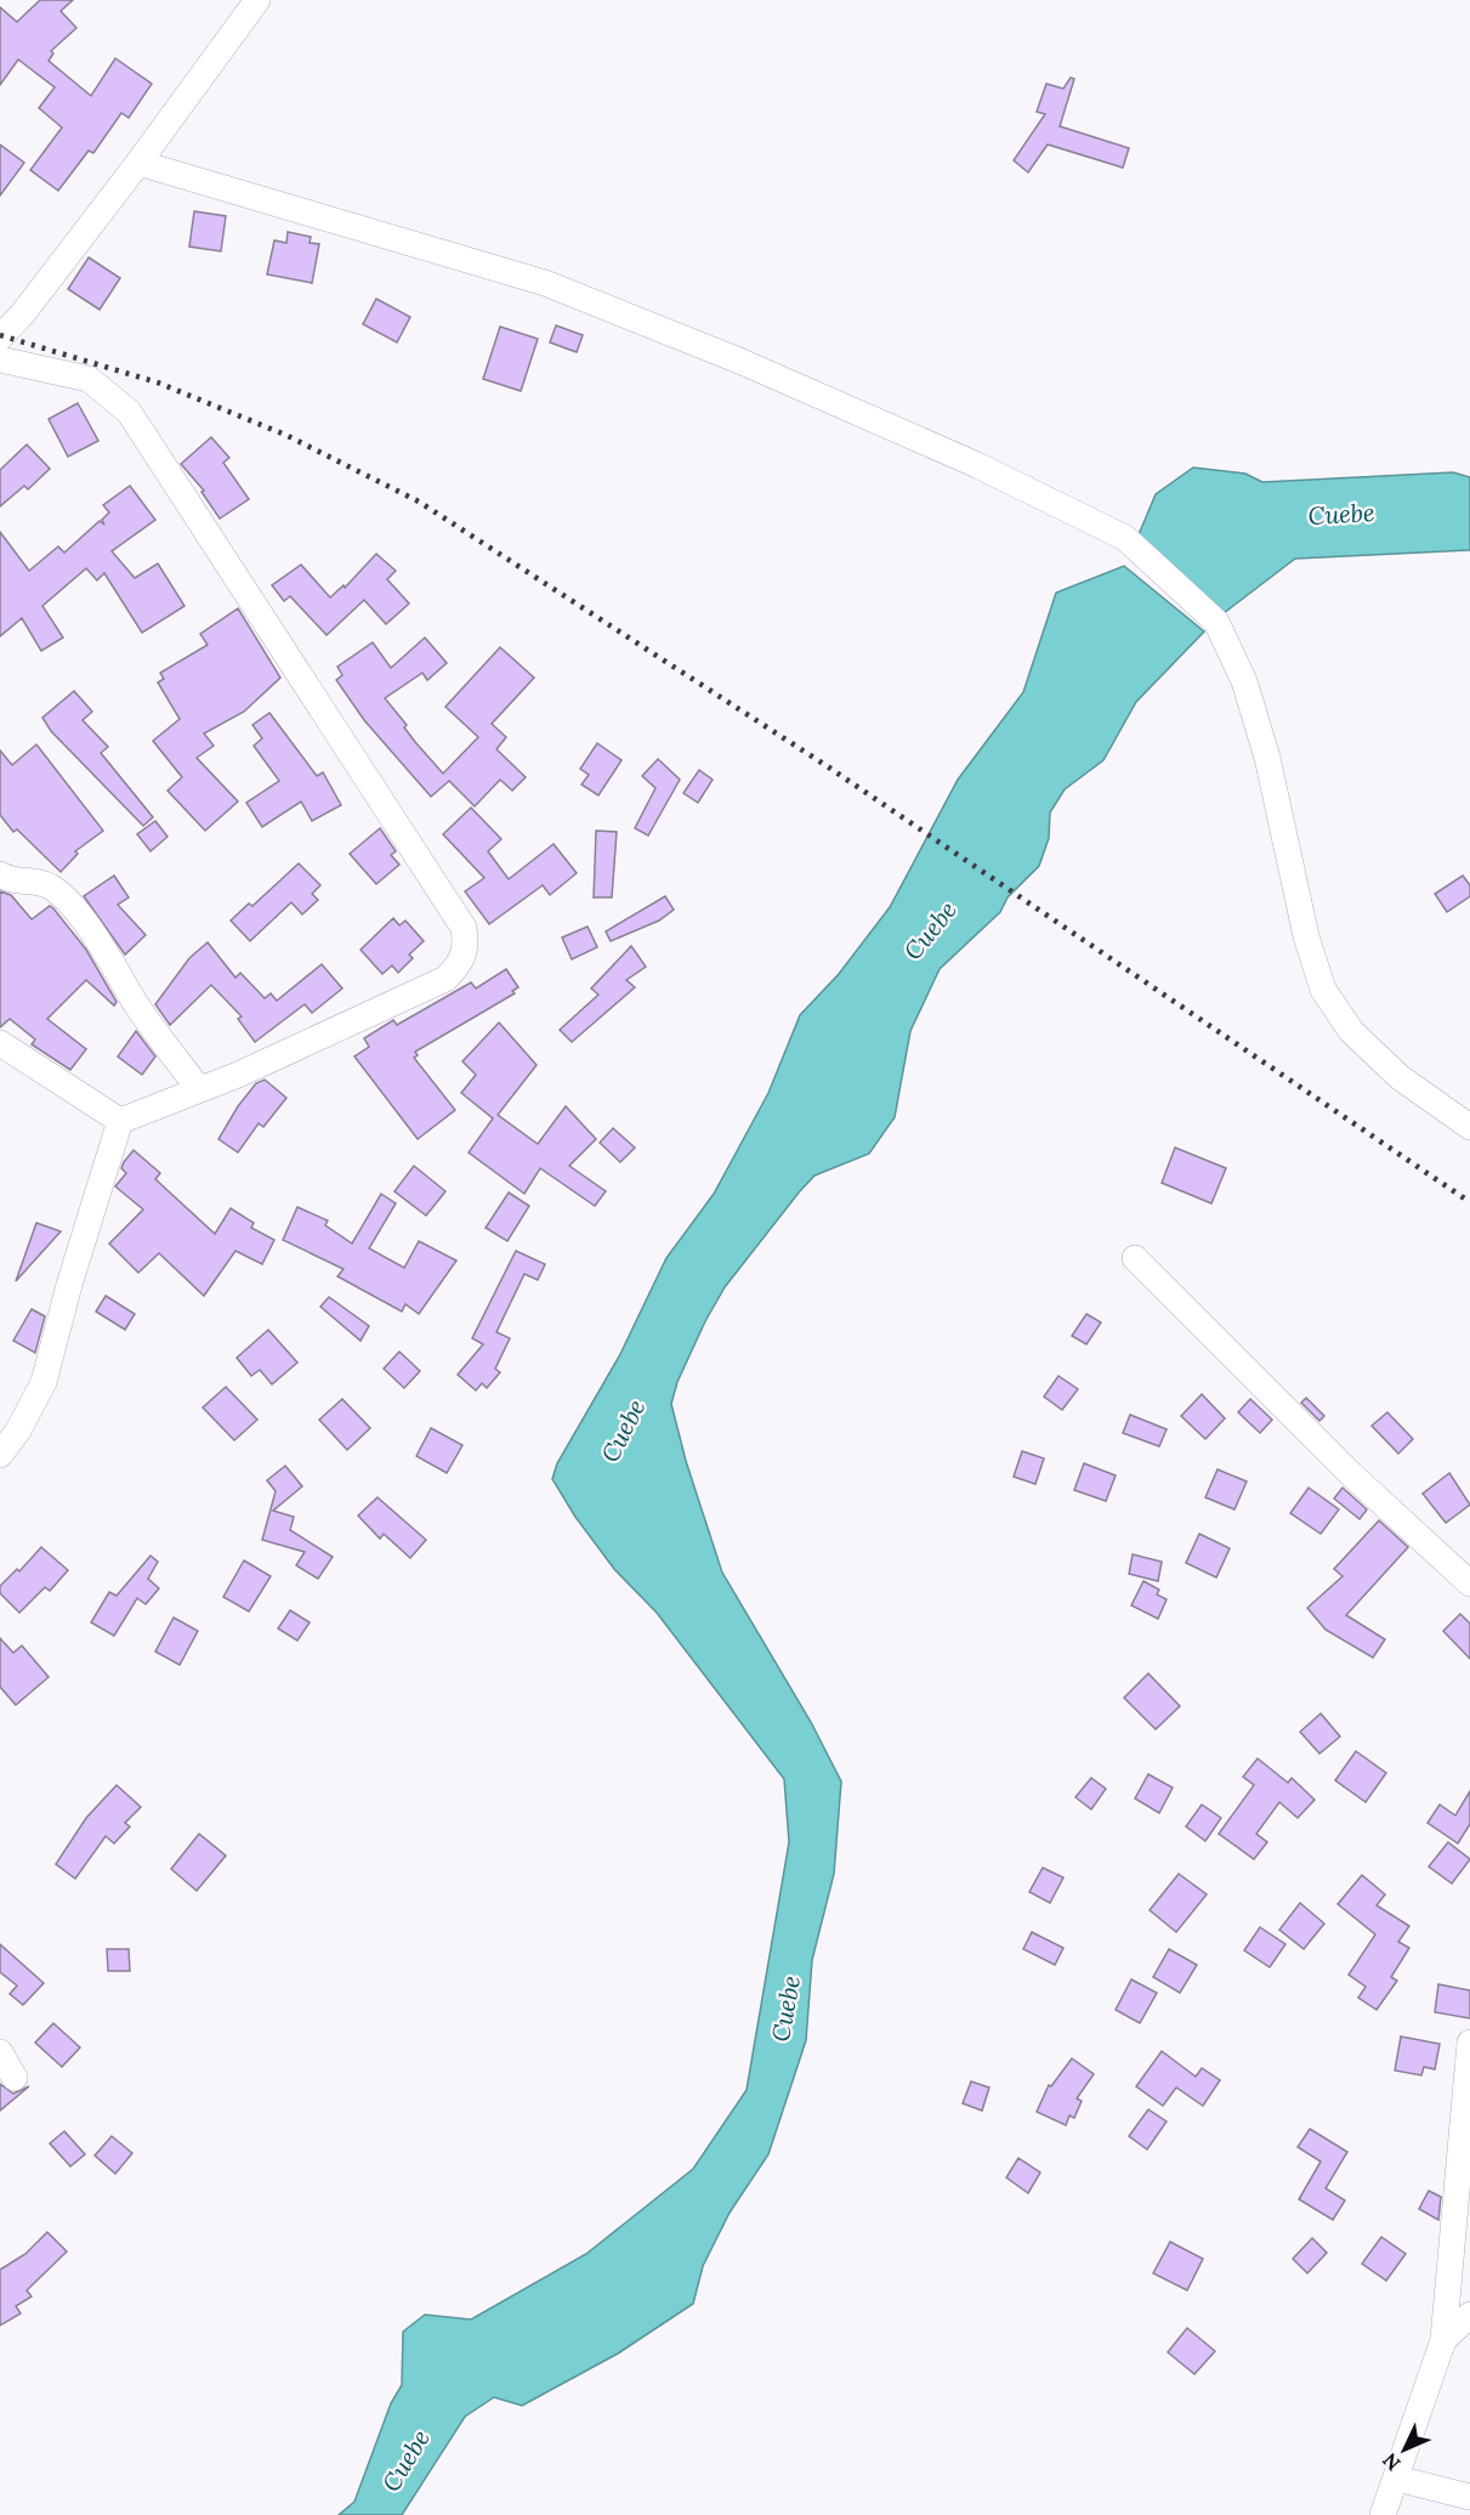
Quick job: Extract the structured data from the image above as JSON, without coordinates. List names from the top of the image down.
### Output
{
  "water": ["Cuebe"],
  "north": "bottom left"
}
